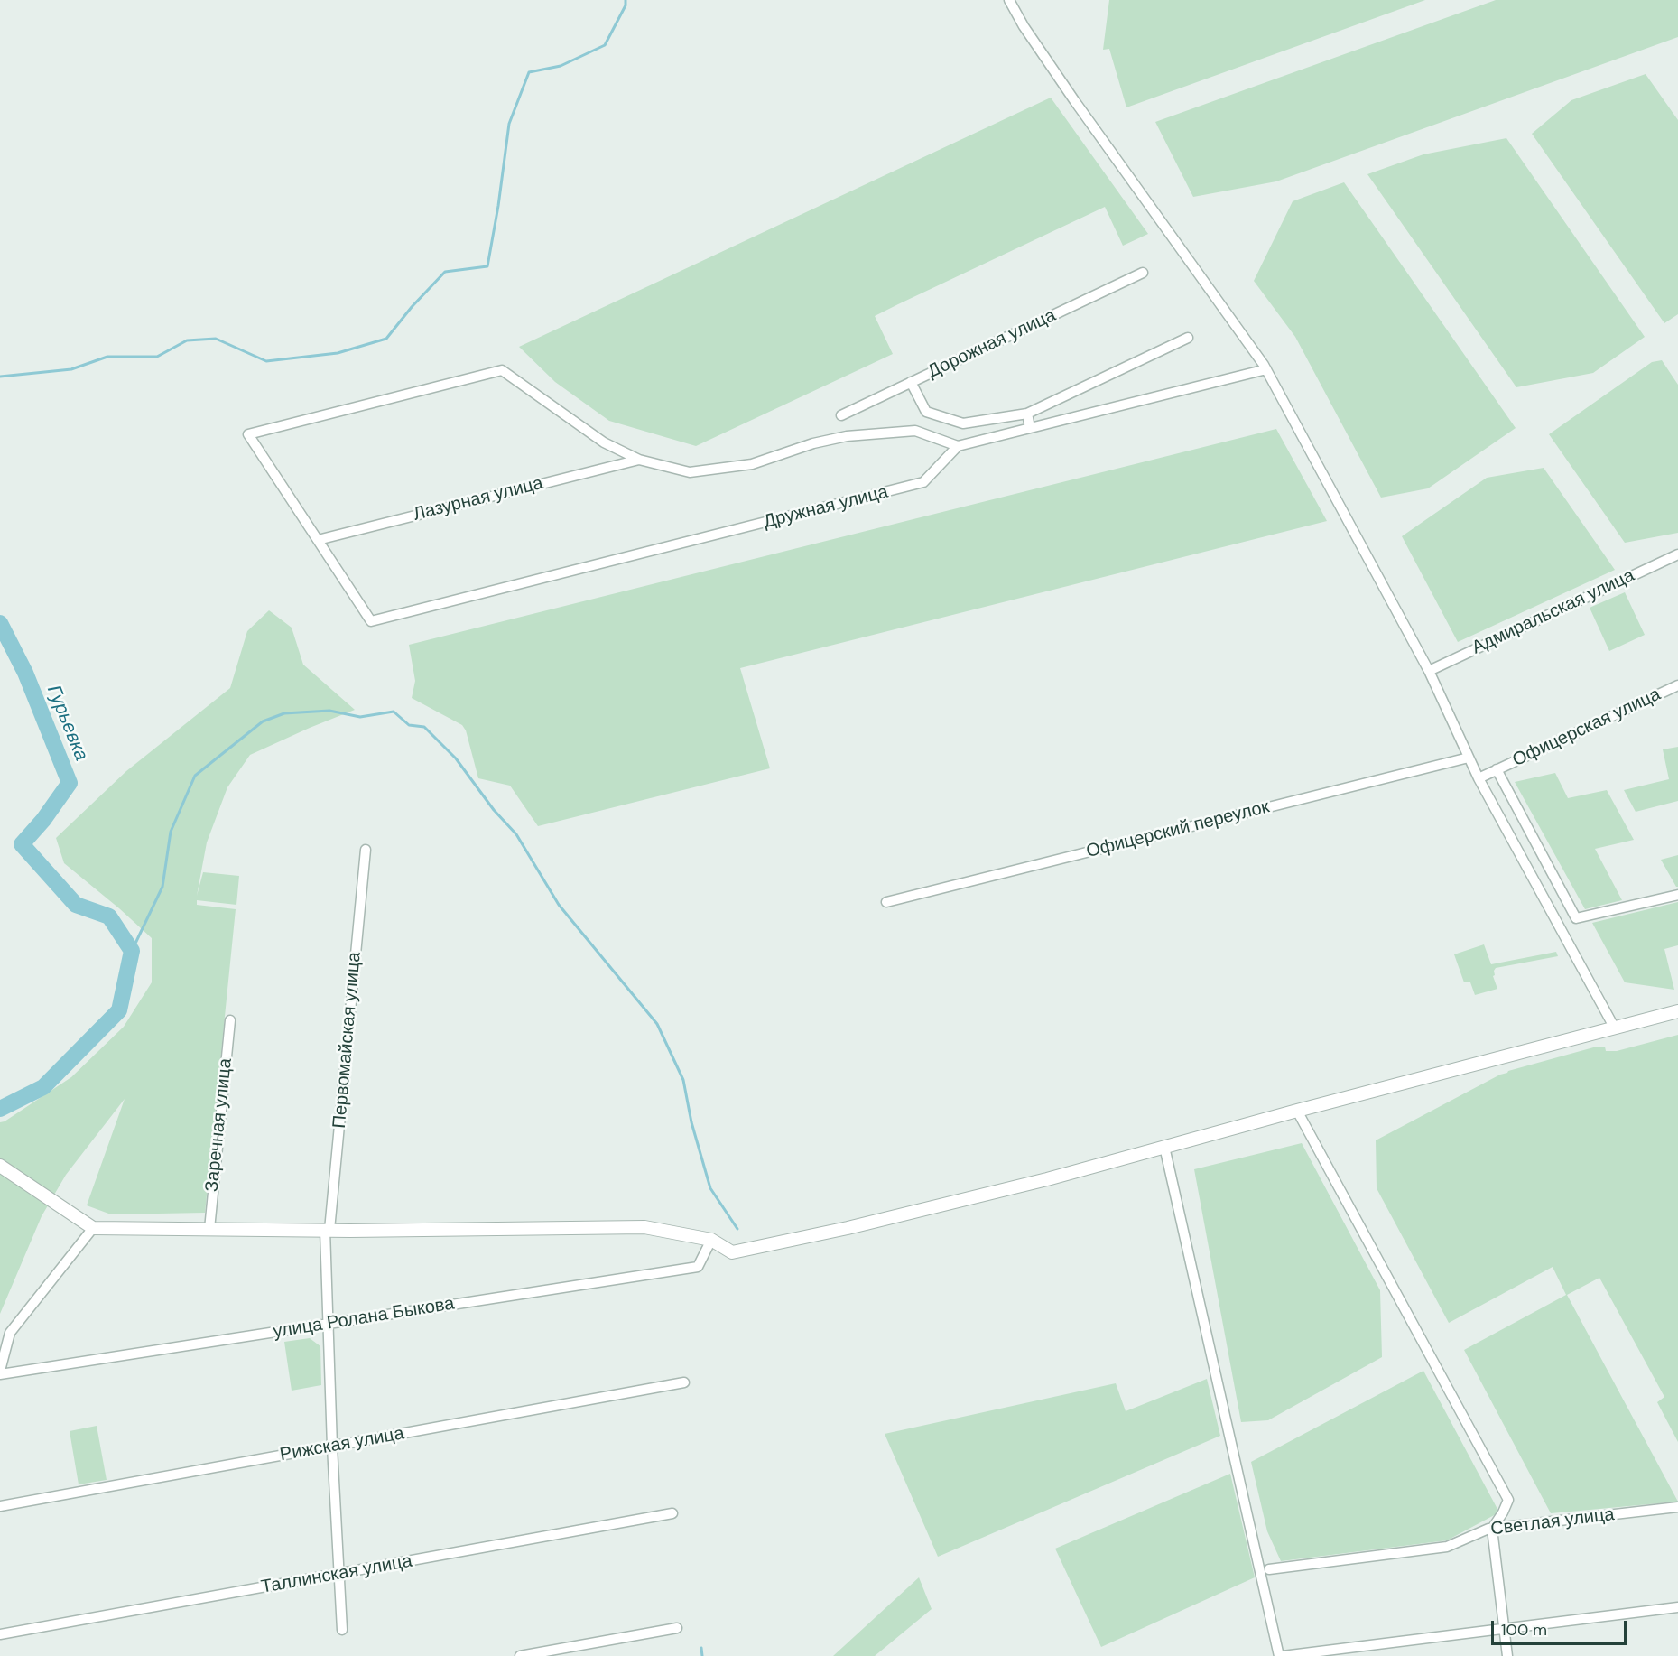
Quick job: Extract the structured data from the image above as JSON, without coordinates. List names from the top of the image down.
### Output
{
  "streets": {
    "street": [
      "Дорожная улица",
      "Лазурная улица",
      "Дружная улица",
      "Адмиральская улица",
      "Офицерская улица",
      "Офицерский переулок",
      "Первомайская улица",
      "Заречная улица",
      "улица Ролана Быкова",
      "Рижская улица",
      "Светлая улица",
      "Таллинская улица"
    ]
  },
  "crossings": [
    ["Лазурная улица", "Дружная улица"],
    ["Первомайская улица", "улица Ролана Быкова"],
    ["Первомайская улица", "Рижская улица"],
    ["Первомайская улица", "Таллинская улица"]
  ],
  "water": ["Гурьевка"],
  "scale_bar": "100 m"
}
